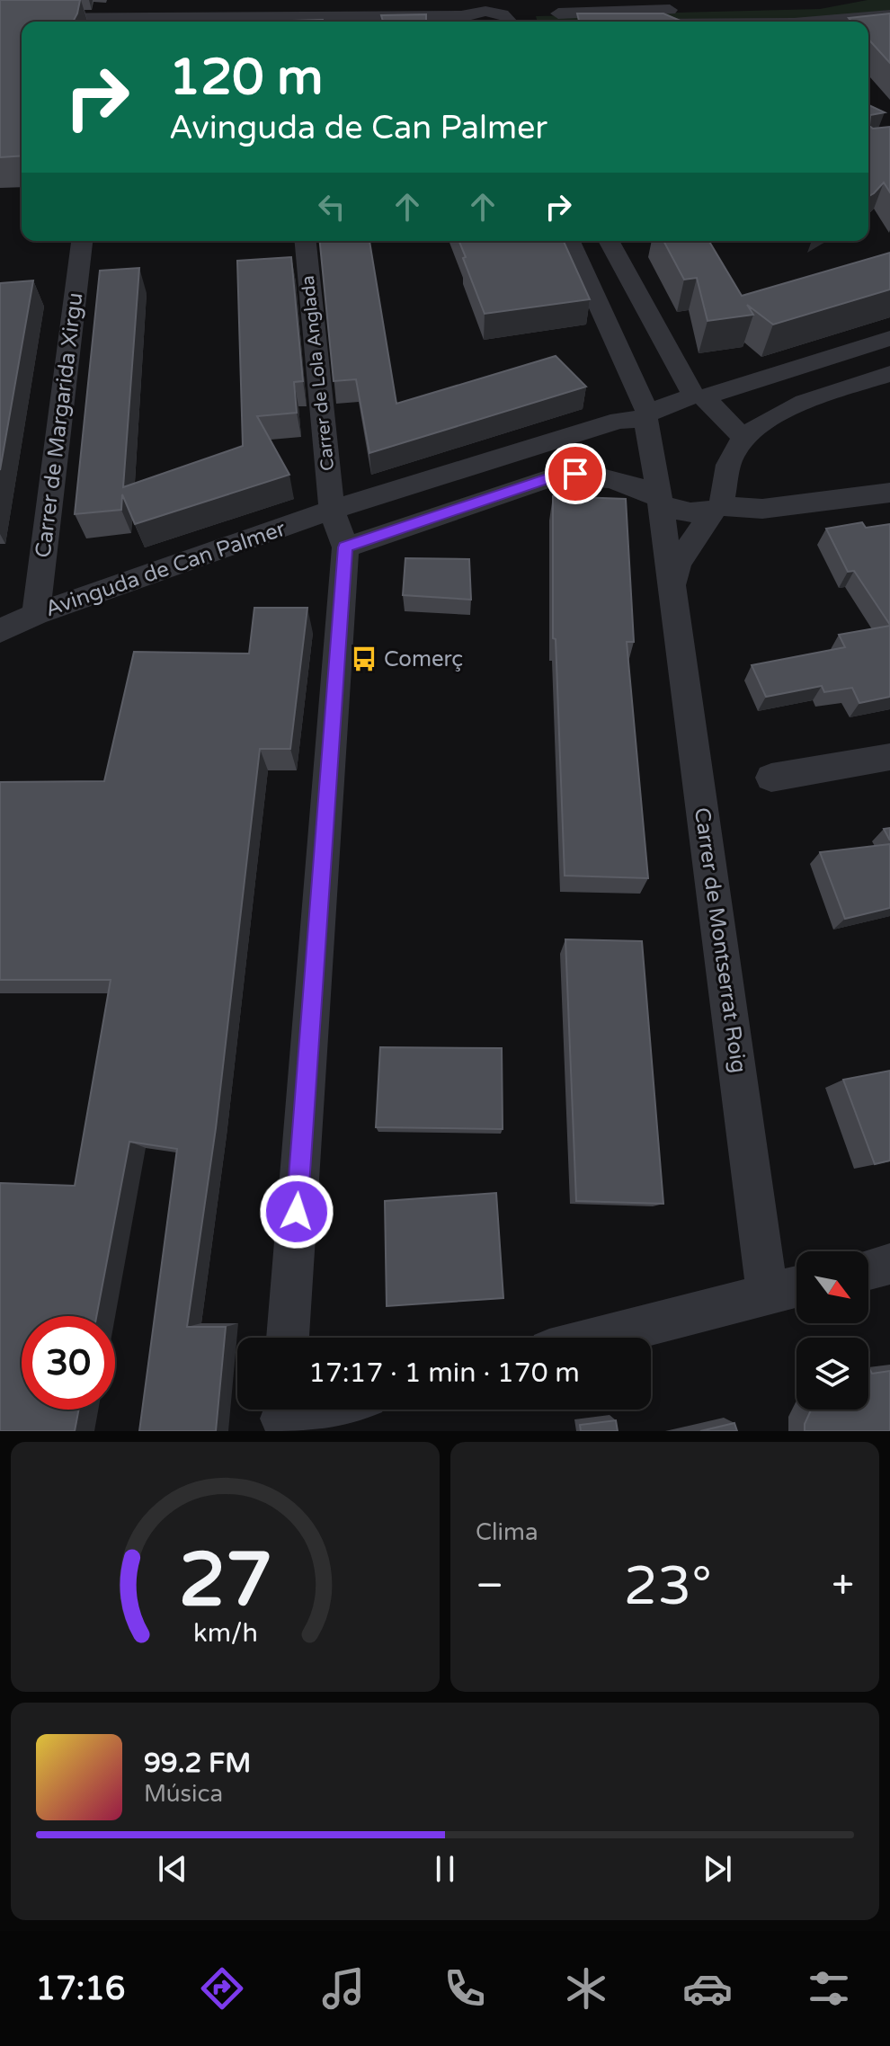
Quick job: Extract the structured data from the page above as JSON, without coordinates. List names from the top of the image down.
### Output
{
  "streets": {
    "street": [
      "Carrer de Lola Anglada",
      "Carrer de Margarida Xirgu",
      "Avinguda de Can Palmer",
      "Carrer de Montserrat Roig"
    ]
  },
  "crossings": [
    ["Carrer de Lola Anglada", "Avinguda de Can Palmer"],
    ["Carrer de Margarida Xirgu", "Avinguda de Can Palmer"],
    ["Avinguda de Can Palmer", "Carrer de Montserrat Roig"]
  ],
  "places": {
    "bus stop": ["Comerç"]
  },
  "north": "bottom right",
  "page": {
    "turn": ["120 m", "Avinguda de Can Palmer"],
    "limit": "30",
    "trip": "17:17 · 1 min · 170 m",
    "tile": "Clima",
    "heat": ["−", "23°", "+"],
    "song": ["99.2 FM", "Música"],
    "tabs": "17:16",
    "gauge": ["27", "km/h"]
  }
}
